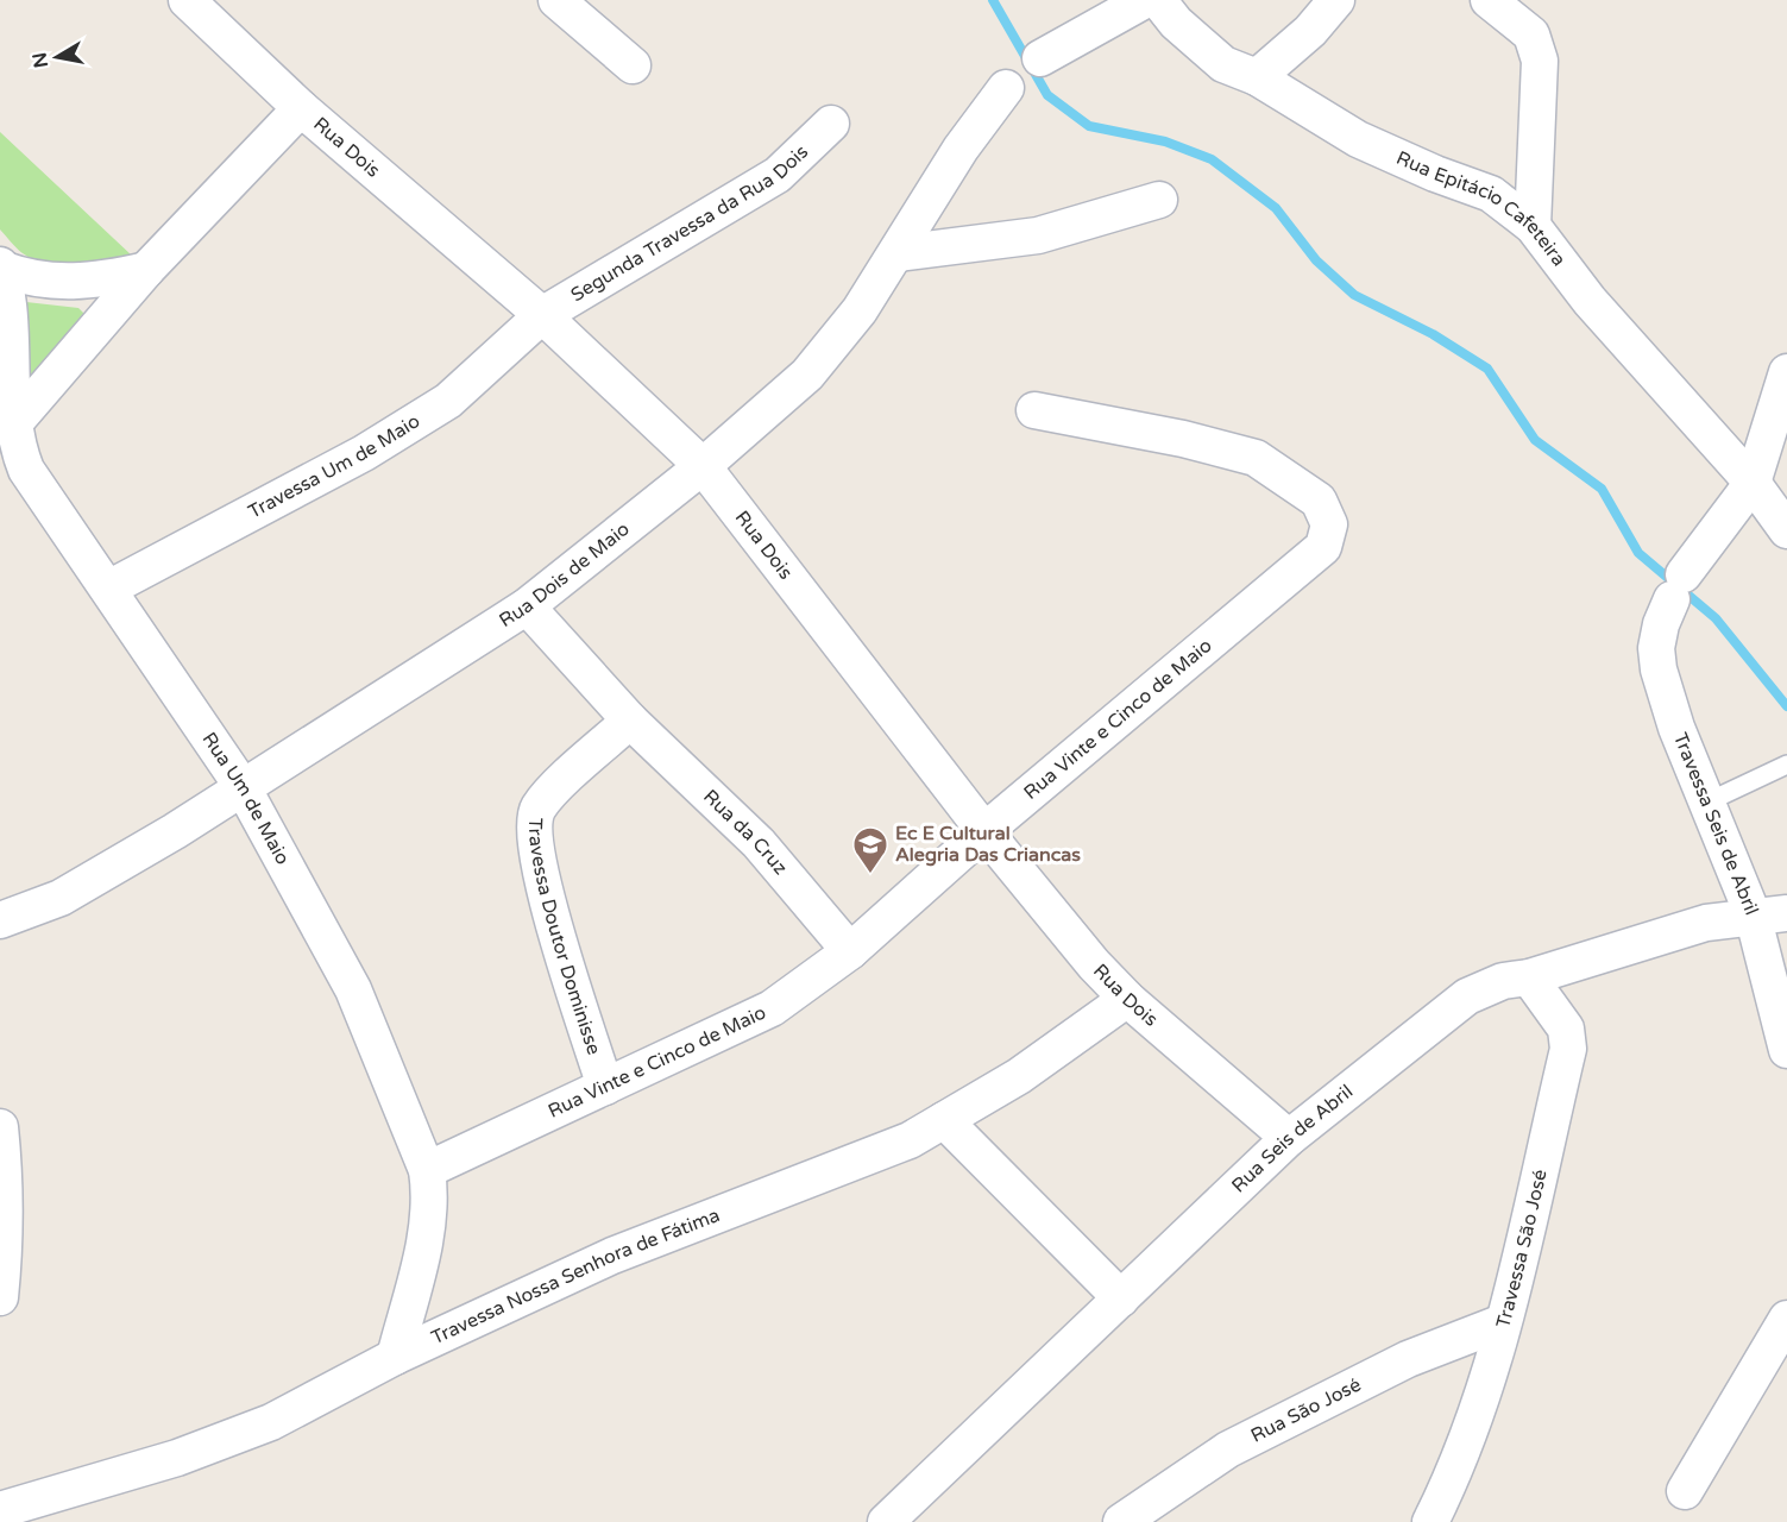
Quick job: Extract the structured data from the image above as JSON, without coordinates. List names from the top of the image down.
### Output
{
  "streets": {
    "street": [
      "Rua Dois",
      "Rua Epitácio Cafeteira",
      "Segunda Travessa da Rua Dois",
      "Travessa Um de Maio",
      "Rua Dois de Maio",
      "Rua Vinte e Cinco de Maio",
      "Rua Um de Maio",
      "Travessa Seis de Abril",
      "Rua da Cruz",
      "Travessa Doutor Dominisse",
      "Rua Seis de Abril",
      "Travessa São José",
      "Travessa Nossa Senhora de Fátima",
      "Rua São José"
    ]
  },
  "crossings": [
    ["Rua Dois", "Segunda Travessa da Rua Dois"],
    ["Rua Dois", "Travessa Um de Maio"],
    ["Rua Dois", "Rua Dois de Maio"],
    ["Rua Dois", "Rua Vinte e Cinco de Maio"],
    ["Rua Dois", "Rua Seis de Abril"],
    ["Rua Dois", "Travessa Nossa Senhora de Fátima"],
    ["Rua Epitácio Cafeteira", "Travessa Seis de Abril"],
    ["Segunda Travessa da Rua Dois", "Travessa Um de Maio"],
    ["Travessa Um de Maio", "Rua Um de Maio"],
    ["Rua Dois de Maio", "Rua Um de Maio"],
    ["Rua Vinte e Cinco de Maio", "Rua Um de Maio"],
    ["Rua Vinte e Cinco de Maio", "Rua da Cruz"],
    ["Rua Vinte e Cinco de Maio", "Travessa Doutor Dominisse"],
    ["Rua Um de Maio", "Travessa Nossa Senhora de Fátima"],
    ["Travessa Seis de Abril", "Rua Seis de Abril"],
    ["Rua da Cruz", "Travessa Doutor Dominisse"],
    ["Rua Seis de Abril", "Travessa São José"],
    ["Travessa São José", "Rua São José"]
  ],
  "places": {
    "school or university": ["Ec E Cultural Alegria Das Criancas"]
  },
  "north": "left"
}
